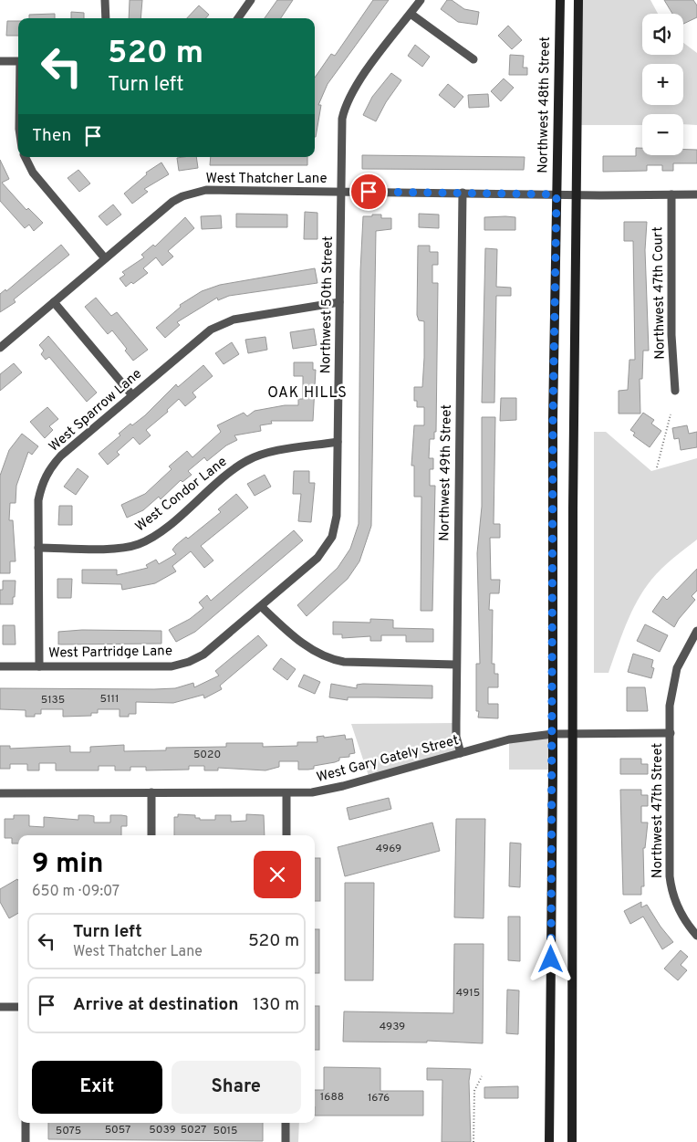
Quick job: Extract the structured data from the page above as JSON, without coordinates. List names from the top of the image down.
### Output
{
  "streets": {
    "main road": ["Northwest 48th Street"],
    "street": [
      "West Thatcher Lane",
      "Northwest 47th Court",
      "Northwest 50th Street",
      "West Sparrow Lane",
      "Northwest 49th Street",
      "West Condor Lane",
      "West Partridge Lane",
      "West Gary Gately Street",
      "Northwest 47th Street"
    ]
  },
  "crossings": [
    ["Northwest 48th Street", "West Thatcher Lane"],
    ["Northwest 48th Street", "West Gary Gately Street"],
    ["West Thatcher Lane", "Northwest 47th Court"],
    ["West Thatcher Lane", "Northwest 50th Street"],
    ["West Thatcher Lane", "Northwest 49th Street"],
    ["Northwest 50th Street", "West Sparrow Lane"],
    ["Northwest 50th Street", "West Condor Lane"],
    ["Northwest 50th Street", "West Partridge Lane"],
    ["West Sparrow Lane", "West Condor Lane"],
    ["West Sparrow Lane", "West Partridge Lane"],
    ["Northwest 49th Street", "West Gary Gately Street"],
    ["West Gary Gately Street", "Northwest 47th Street"]
  ],
  "districts": ["OAK HILLS"],
  "house_numbers": [
    "5111",
    "5135",
    "5020",
    "4969",
    "4915",
    "4939",
    "1688",
    "1676",
    "5057",
    "5039",
    "5027",
    "5075",
    "5015"
  ],
  "page": {
    "map_buttons": ["+", "−"],
    "turn": ["520 m", "Turn left"],
    "then": "Then",
    "heading": ["9 min", "650 m · 09:07"],
    "list": [
      {
        "name": "Turn left",
        "note": "West Thatcher Lane",
        "value": "520 m"
      },
      {
        "name": "Arrive at destination",
        "value": "130 m"
      }
    ],
    "buttons": ["Exit", "Share"]
  }
}
